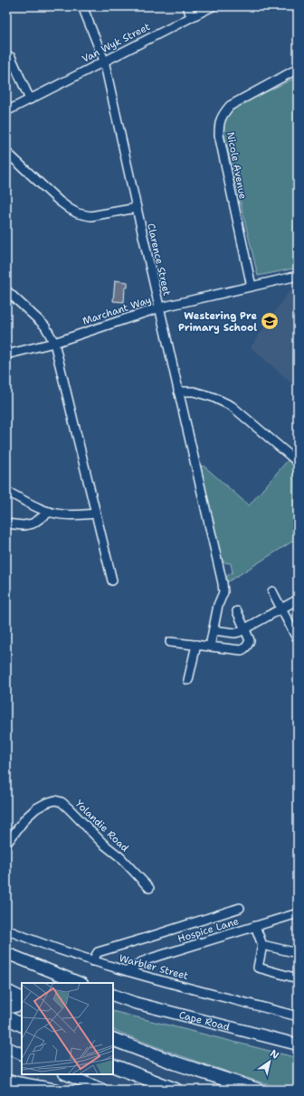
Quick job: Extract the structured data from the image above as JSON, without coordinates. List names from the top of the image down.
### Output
{
  "streets": {
    "main road": ["Cape Road"],
    "street": [
      "Van Wyk Street",
      "Nicole Avenue",
      "Clarence Street",
      "Marchant Way",
      "Yolandie Road",
      "Hospice Lane",
      "Warbler Street"
    ]
  },
  "crossings": [
    ["Van Wyk Street", "Clarence Street"],
    ["Nicole Avenue", "Marchant Way"],
    ["Clarence Street", "Marchant Way"],
    ["Hospice Lane", "Warbler Street"]
  ],
  "places": {
    "school or university": ["Westering Pre Primary School"]
  },
  "north": "top right"
}
